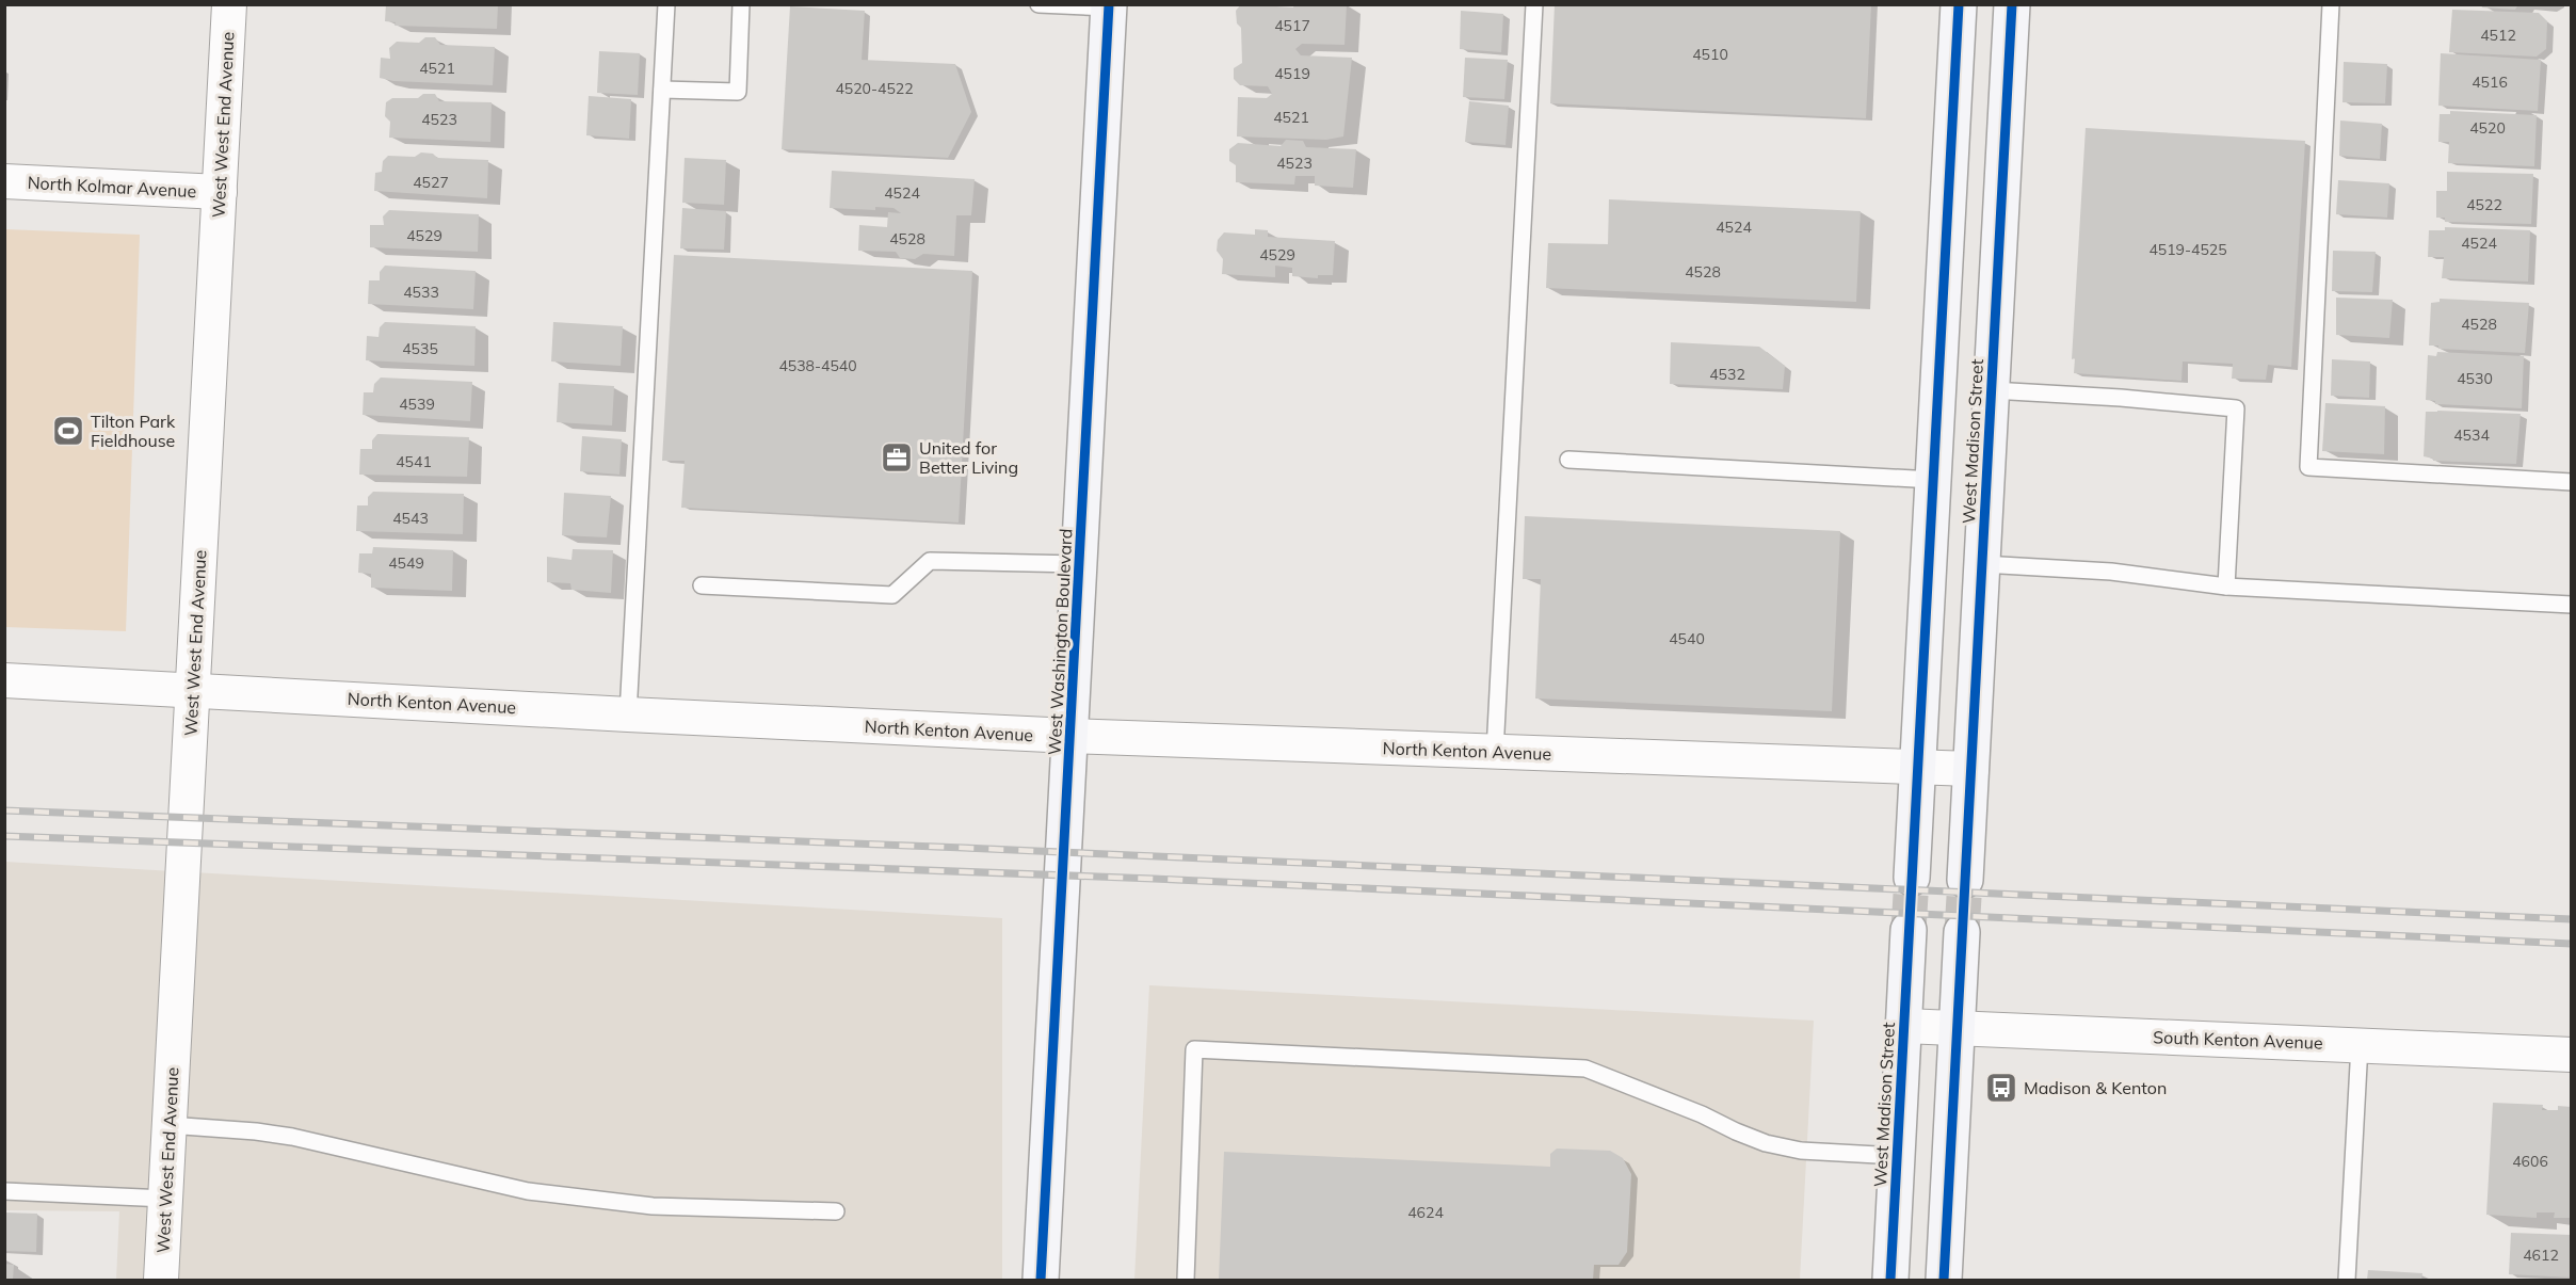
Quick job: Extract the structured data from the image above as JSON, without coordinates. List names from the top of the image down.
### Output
{
  "streets": {
    "main road": ["West Madison Street", "West Washington Boulevard"],
    "street": [
      "West West End Avenue",
      "North Kolmar Avenue",
      "North Kenton Avenue",
      "South Kenton Avenue"
    ]
  },
  "crossings": [
    ["West West End Avenue", "North Kolmar Avenue"],
    ["West West End Avenue", "North Kenton Avenue"],
    ["West Madison Street", "North Kenton Avenue"],
    ["West Madison Street", "South Kenton Avenue"],
    ["West Washington Boulevard", "North Kenton Avenue"]
  ],
  "places": {
    "sports": ["Tilton Park Fieldhouse"],
    "office": ["United for Better Living"],
    "bus stop": ["Madison & Kenton"]
  },
  "house_numbers": [
    "4517",
    "4512",
    "4510",
    "4521",
    "4519",
    "4516",
    "4520-4522",
    "4521",
    "4523",
    "4520",
    "4523",
    "4527",
    "4524",
    "4522",
    "4524",
    "4529",
    "4528",
    "4524",
    "4519-4525",
    "4529",
    "4528",
    "4533",
    "4528",
    "4535",
    "4538-4540",
    "4532",
    "4530",
    "4539",
    "4534",
    "4541",
    "4543",
    "4549",
    "4540",
    "4606",
    "4624",
    "4612"
  ]
}
